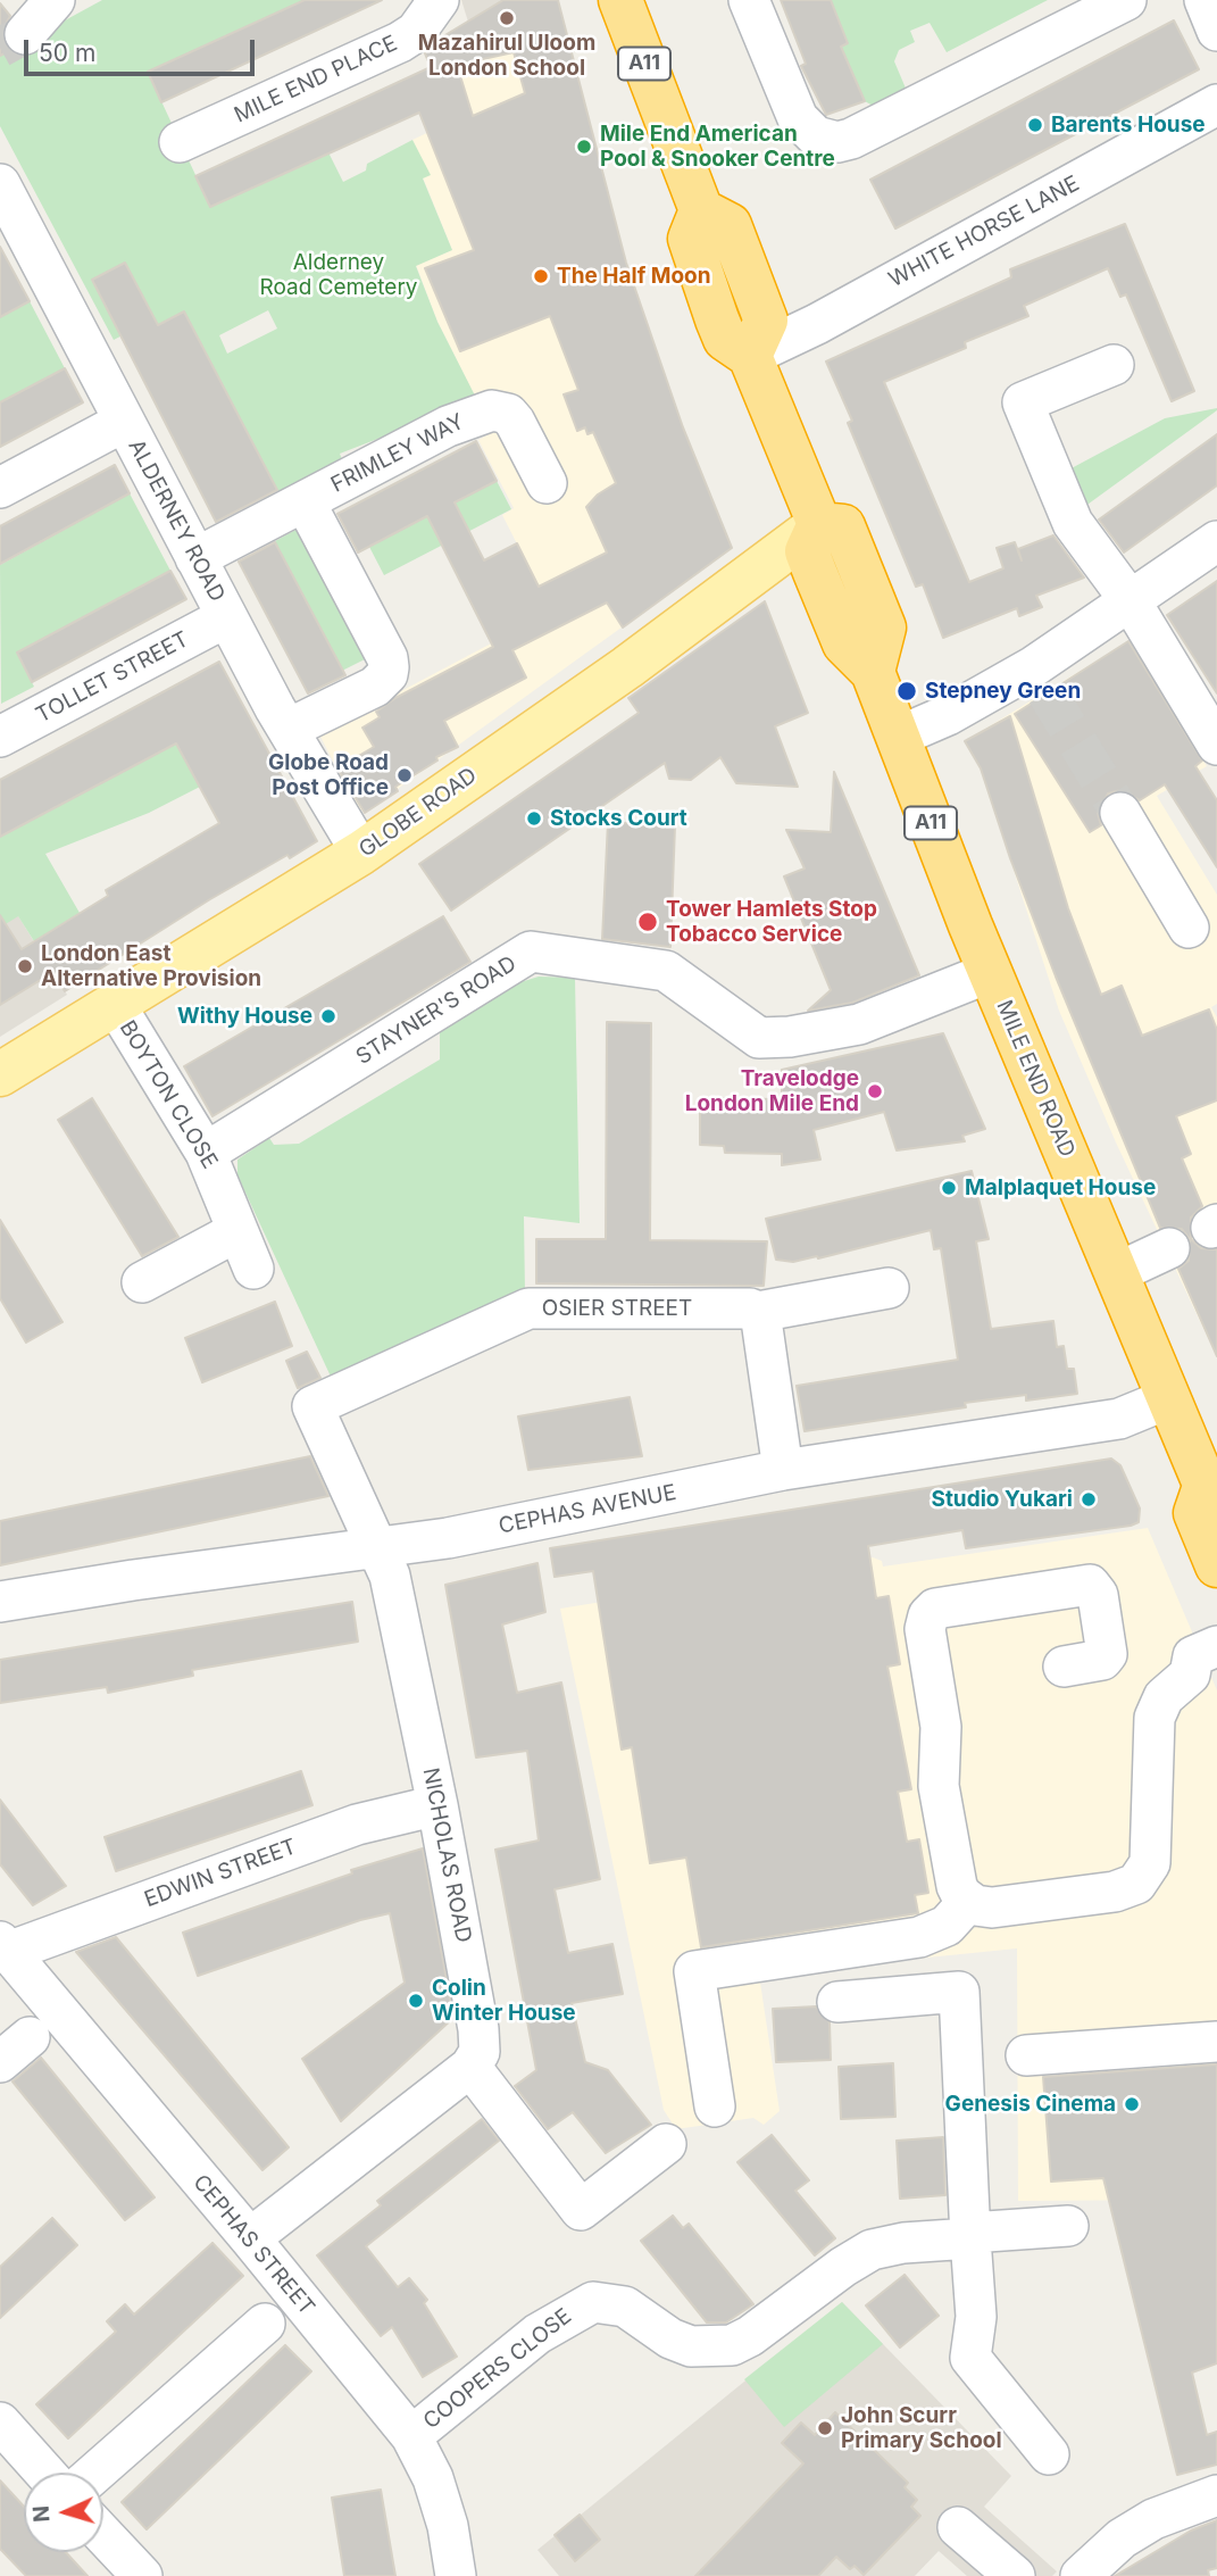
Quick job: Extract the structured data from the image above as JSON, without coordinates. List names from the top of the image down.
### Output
{
  "streets": {
    "highway": ["A11", "MILE END ROAD"],
    "main road": ["GLOBE ROAD"],
    "street": [
      "MILE END PLACE",
      "WHITE HORSE LANE",
      "FRIMLEY WAY",
      "ALDERNEY ROAD",
      "TOLLET STREET",
      "STAYNER'S ROAD",
      "BOYTON CLOSE",
      "OSIER STREET",
      "CEPHAS AVENUE",
      "NICHOLAS ROAD",
      "EDWIN STREET",
      "CEPHAS STREET",
      "COOPERS CLOSE"
    ]
  },
  "crossings": [
    ["A11", "WHITE HORSE LANE"],
    ["FRIMLEY WAY", "ALDERNEY ROAD"],
    ["ALDERNEY ROAD", "TOLLET STREET"],
    ["ALDERNEY ROAD", "GLOBE ROAD"],
    ["GLOBE ROAD", "MILE END ROAD"],
    ["GLOBE ROAD", "BOYTON CLOSE"],
    ["STAYNER'S ROAD", "MILE END ROAD"],
    ["STAYNER'S ROAD", "BOYTON CLOSE"],
    ["MILE END ROAD", "CEPHAS AVENUE"],
    ["OSIER STREET", "NICHOLAS ROAD"],
    ["CEPHAS AVENUE", "NICHOLAS ROAD"],
    ["NICHOLAS ROAD", "EDWIN STREET"],
    ["EDWIN STREET", "CEPHAS STREET"],
    ["CEPHAS STREET", "COOPERS CLOSE"]
  ],
  "parks": ["Alderney Road Cemetery"],
  "places": [
    "Mazahirul Uloom London School",
    "Barents House",
    "Mile End American Pool & Snooker Centre",
    "The Half Moon",
    "Stepney Green",
    "Globe Road Post Office",
    "Stocks Court",
    "Tower Hamlets Stop Tobacco Service",
    "London East Alternative Provision",
    "Withy House",
    "Travelodge London Mile End",
    "Malplaquet House",
    "Studio Yukari",
    "Colin Winter House",
    "Genesis Cinema",
    "John Scurr Primary School"
  ],
  "scale_bar": "50 m",
  "north": "left"
}
